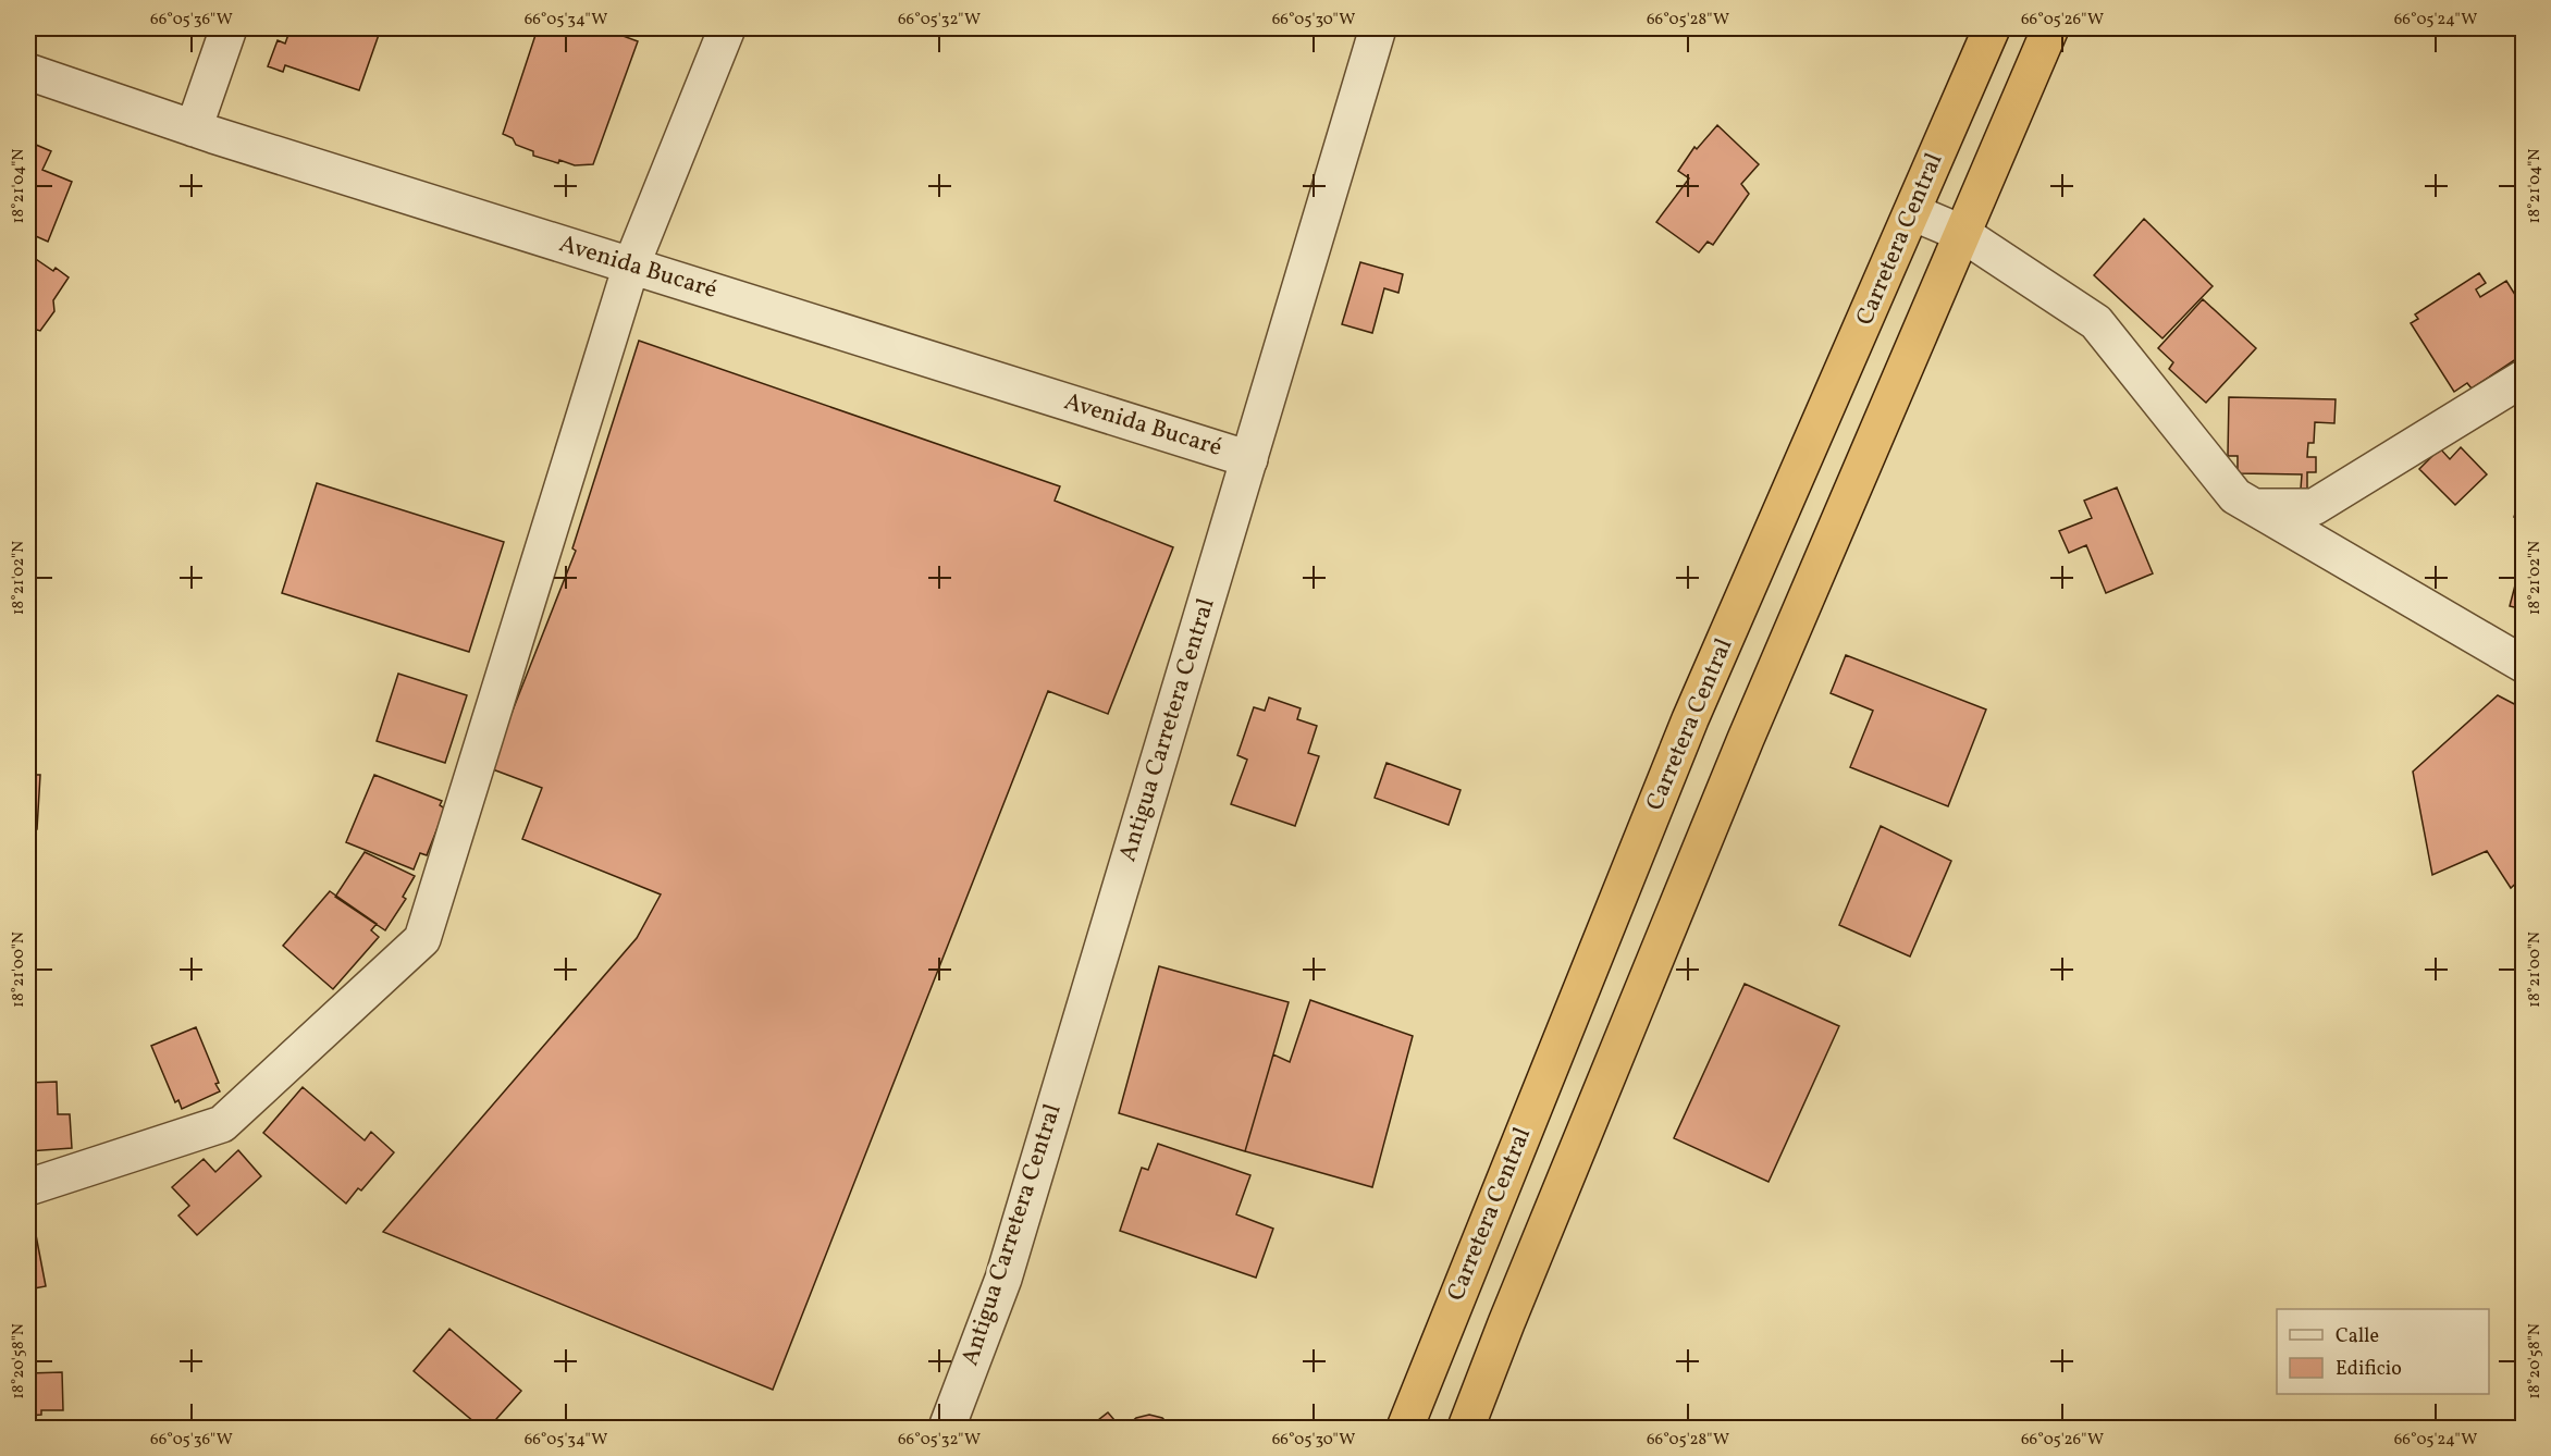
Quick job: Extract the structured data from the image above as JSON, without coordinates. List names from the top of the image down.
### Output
{
  "streets": {
    "highway": ["Carretera Central"],
    "street": ["Avenida Bucaré", "Antigua Carretera Central"]
  },
  "crossings": [
    ["Avenida Bucaré", "Antigua Carretera Central"]
  ],
  "legend": ["Calle", "Edificio"],
  "coordinates": [
    "66°05'36\"W",
    "66°05'34\"W",
    "66°05'32\"W",
    "66°05'30\"W",
    "66°05'28\"W",
    "66°05'26\"W",
    "66°05'24\"W",
    "18°21'04\"N",
    "18°21'02\"N",
    "18°21'00\"N",
    "18°20'58\"N"
  ]
}
